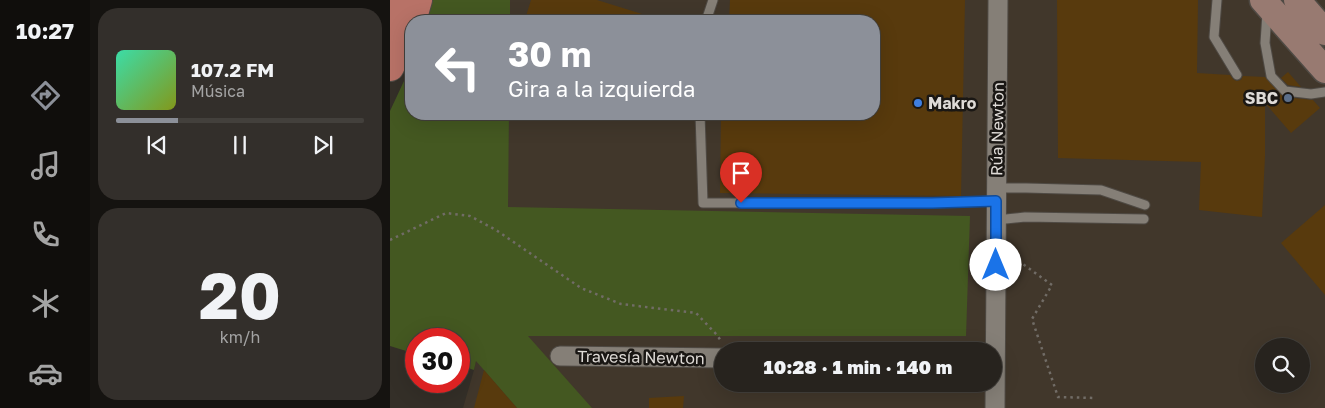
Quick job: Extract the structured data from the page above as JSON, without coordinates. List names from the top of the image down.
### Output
{
  "streets": {
    "street": ["Rúa Newton", "Travesía Newton"]
  },
  "places": ["SBC", "Makro"],
  "page": {
    "tabs": "10:27",
    "turn": ["30 m", "Gira a la izquierda"],
    "song": ["107.2 FM", "Música"],
    "tile": ["20", "km/h"],
    "limit": "30",
    "trip": "10:28 · 1 min · 140 m"
  }
}
